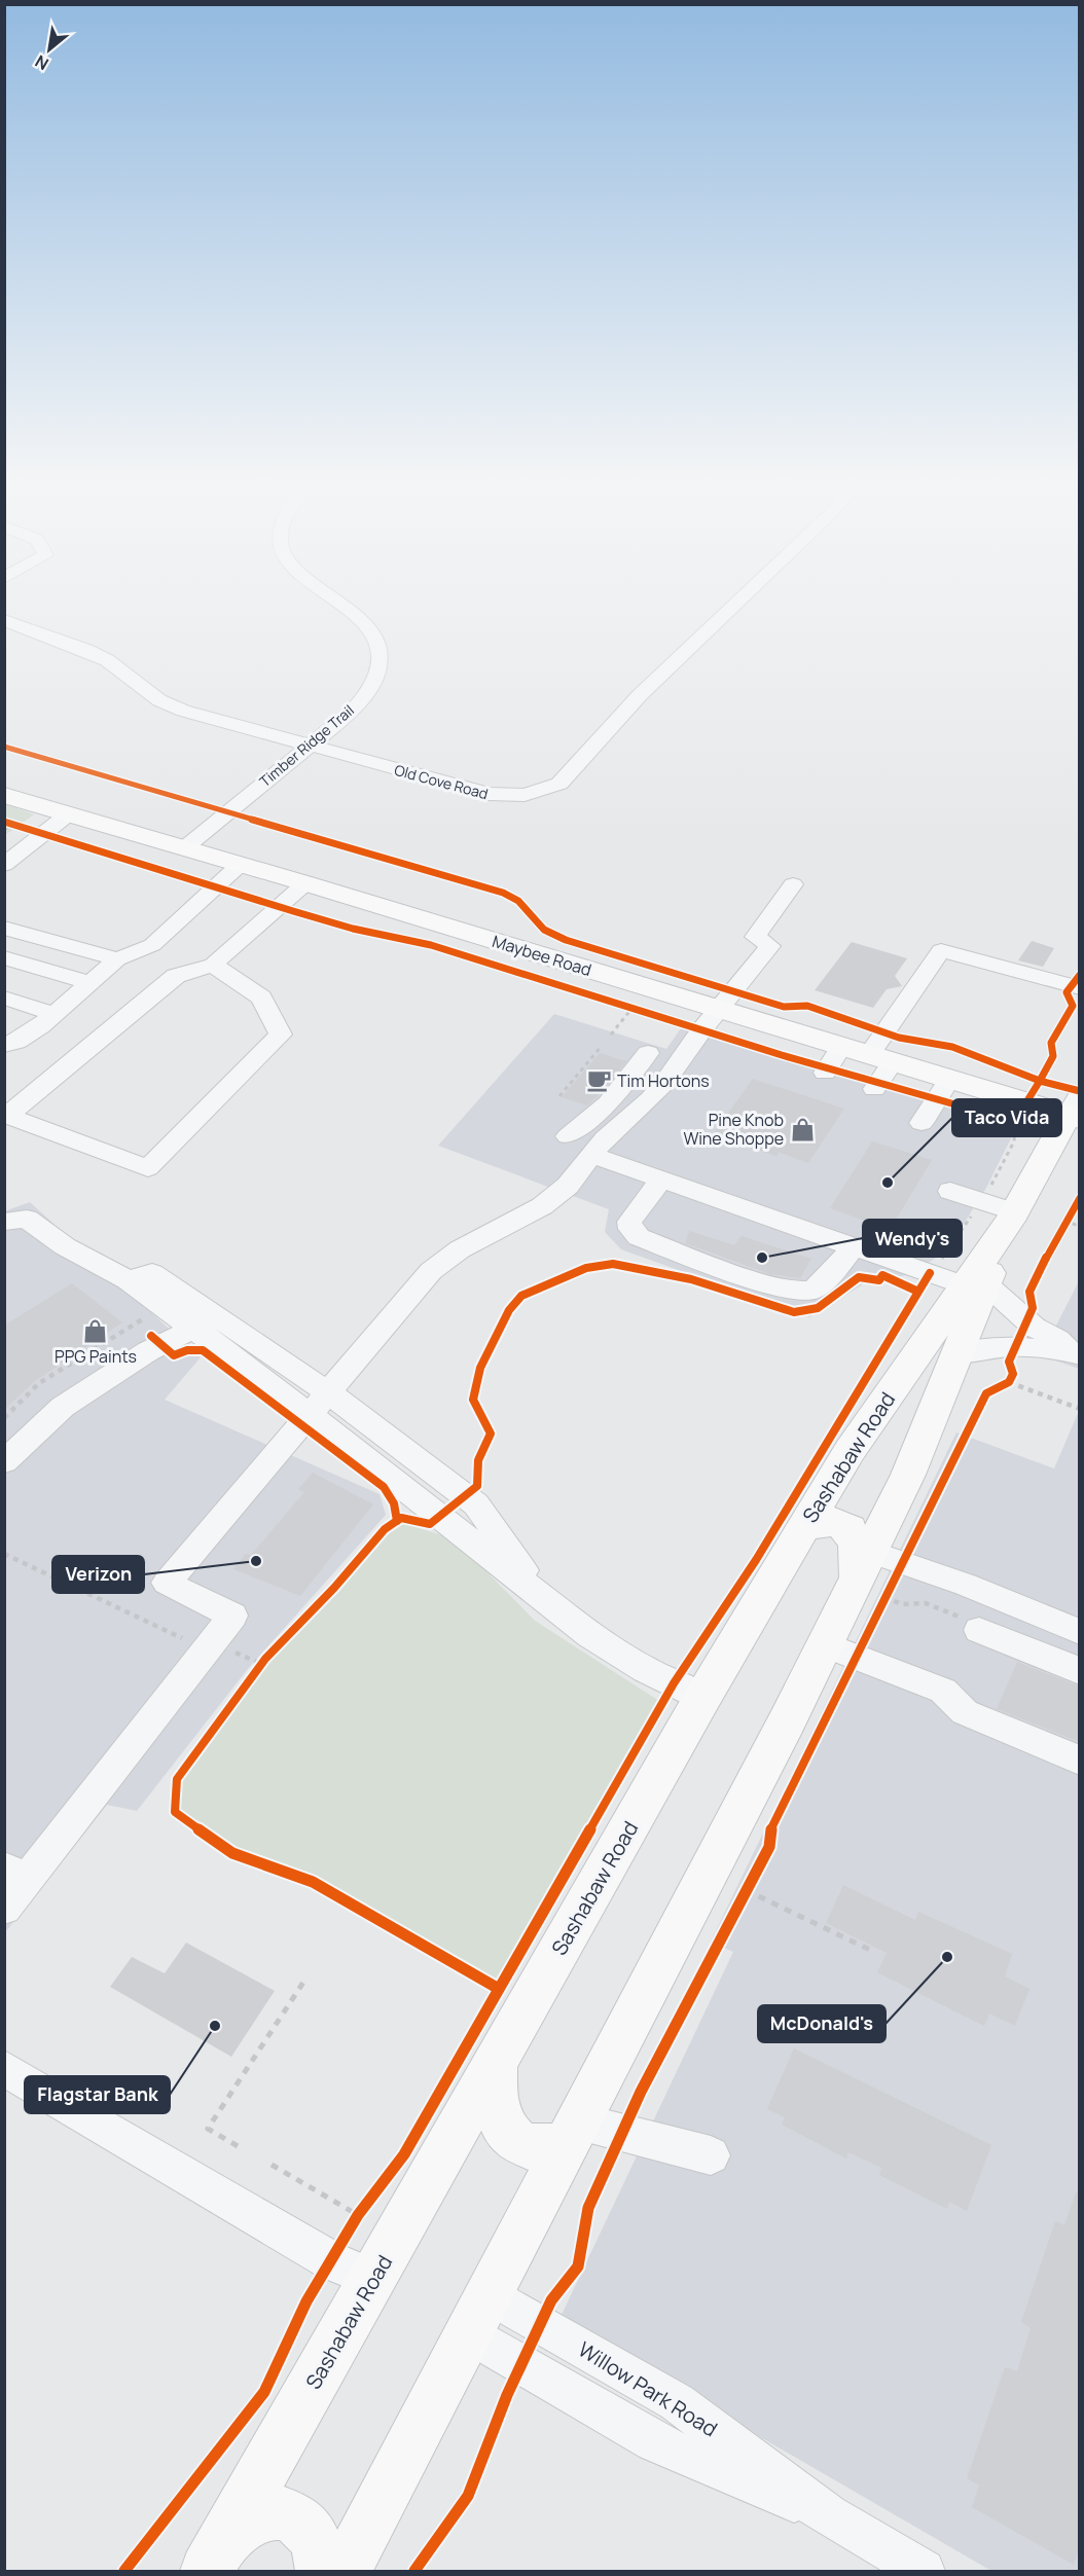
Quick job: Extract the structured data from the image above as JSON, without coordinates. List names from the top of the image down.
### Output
{
  "streets": {
    "main road": ["Maybee Road", "Sashabaw Road"],
    "street": ["Timber Ridge Trail", "Old Cove Road", "Willow Park Road"]
  },
  "crossings": [
    ["Timber Ridge Trail", "Old Cove Road"],
    ["Timber Ridge Trail", "Maybee Road"],
    ["Maybee Road", "Sashabaw Road"],
    ["Sashabaw Road", "Willow Park Road"]
  ],
  "places": {
    "cafe": ["Tim Hortons"],
    "shop": ["Pine Knob Wine Shoppe", "PPG Paints"],
    "other": [
      "Taco Vida",
      "Wendy's",
      "Verizon",
      "McDonald's",
      "Flagstar Bank"
    ]
  },
  "north": "bottom left"
}
